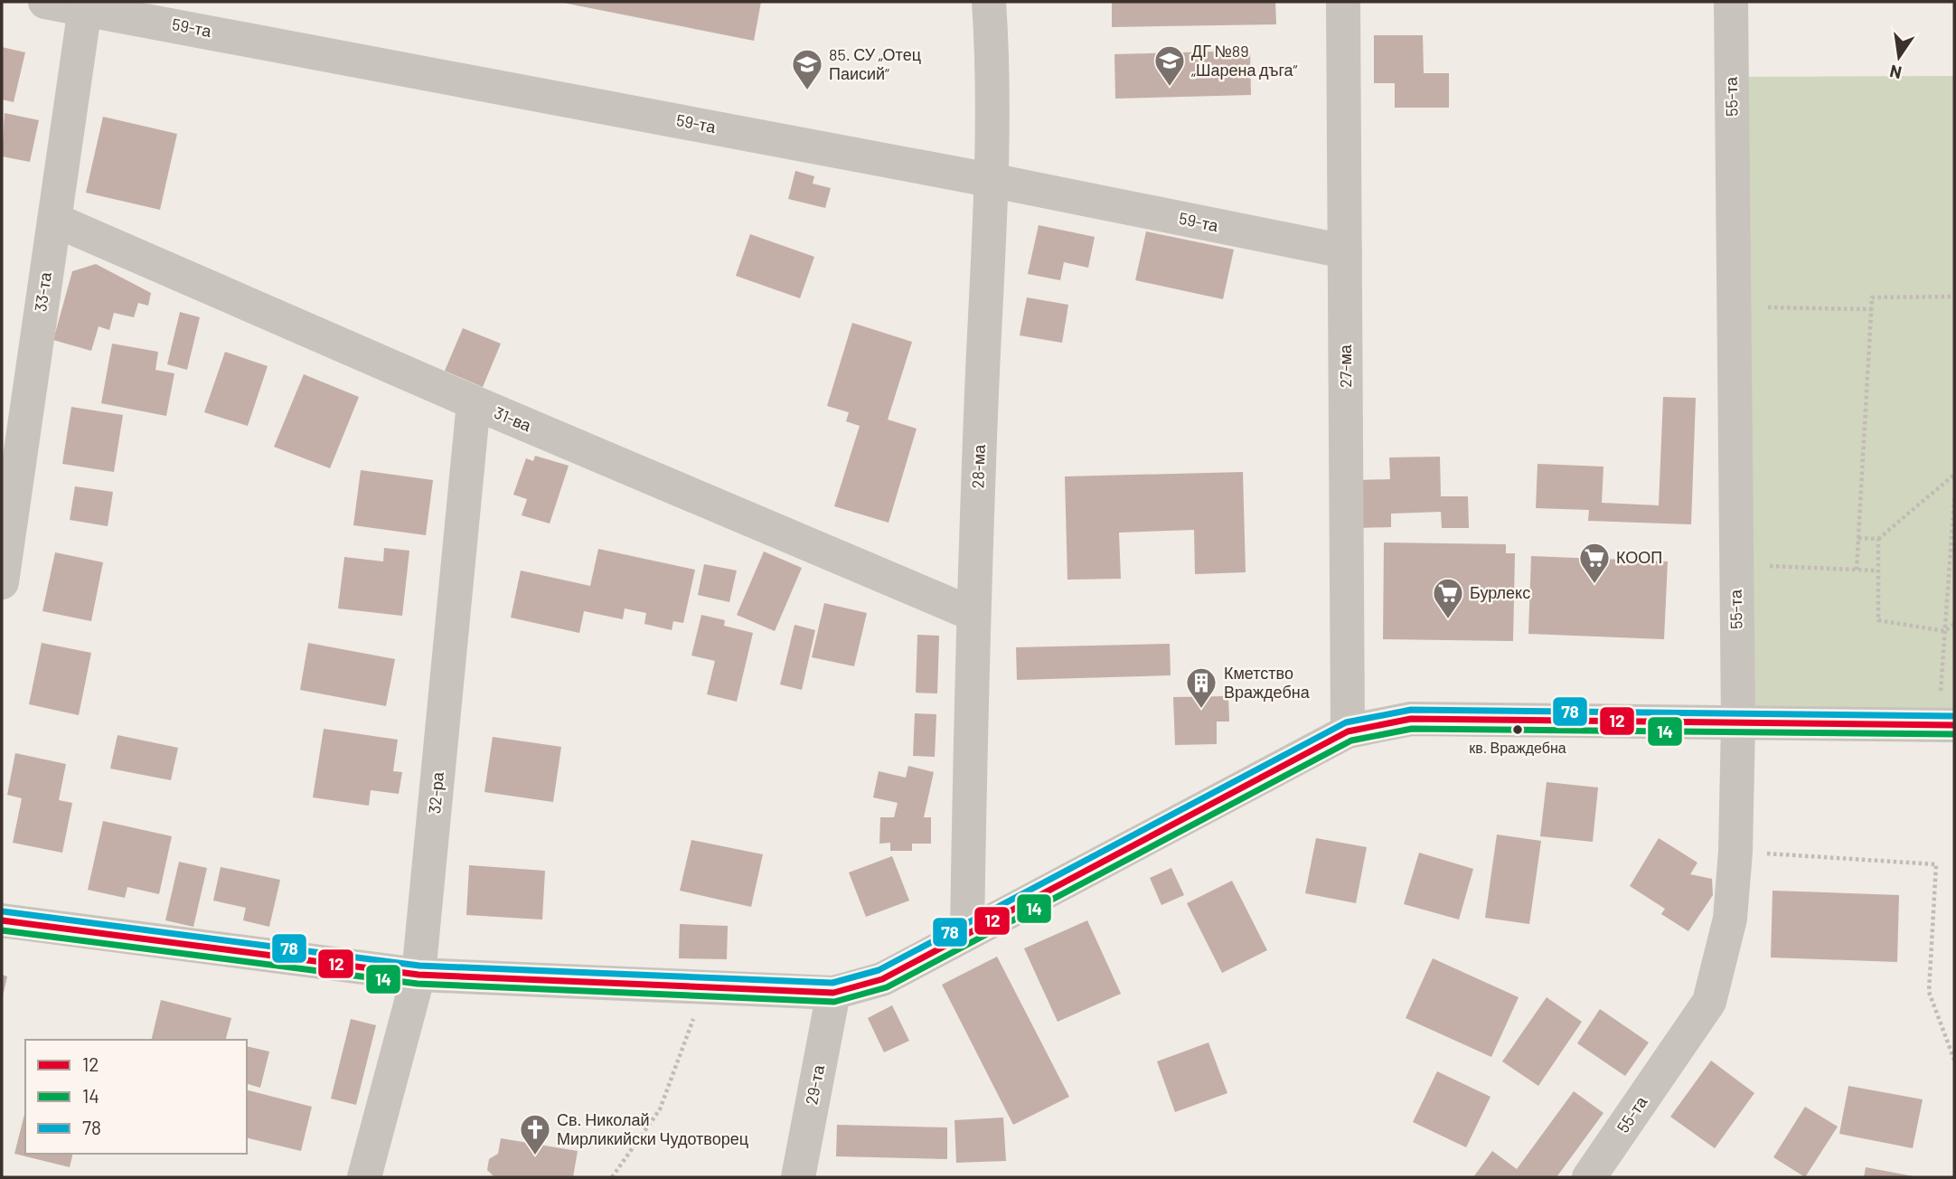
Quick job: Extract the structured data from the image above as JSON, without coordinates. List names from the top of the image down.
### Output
{
  "streets": {
    "street": [
      "59-та",
      "55-та",
      "33-та",
      "27-ма",
      "31-ва",
      "28-ма",
      "32-ра",
      "29-та"
    ]
  },
  "crossings": [
    ["59-та", "33-та"],
    ["59-та", "27-ма"],
    ["59-та", "28-ма"],
    ["33-та", "31-ва"],
    ["31-ва", "28-ма"],
    ["31-ва", "32-ра"]
  ],
  "places": {
    "school or university": ["ДГ №89 „Шарена дъга“", "85. СУ „Отец Паисий“"],
    "supermarket": ["КООП", "Бурлекс"],
    "building": ["Кметство Враждебна"],
    "other": ["кв. Враждебна"],
    "church": ["Св. Николай Мирликийски Чудотворец"]
  },
  "lines": ["transit line 78", "transit line 12", "transit line 14"],
  "legend": ["12", "14", "78"],
  "north": "bottom"
}
